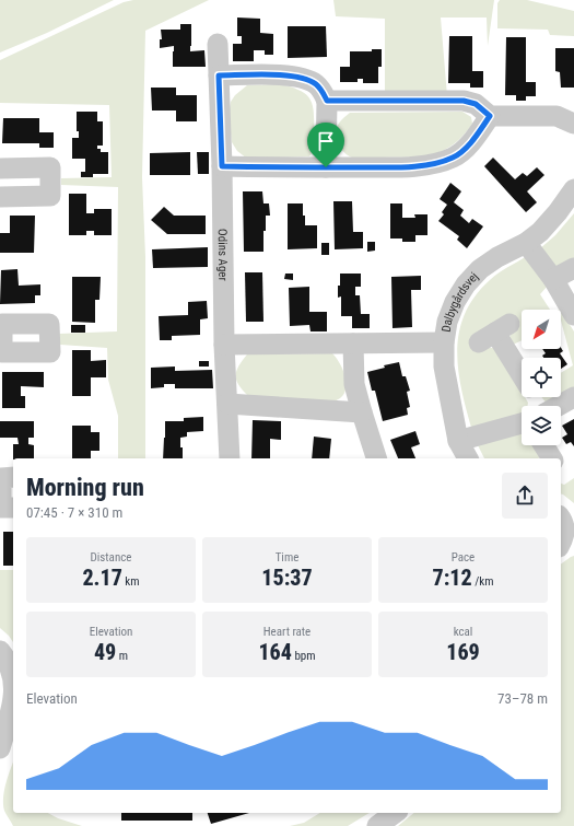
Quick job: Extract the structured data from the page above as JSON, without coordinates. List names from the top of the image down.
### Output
{
  "streets": {
    "street": ["Odins Ager", "Dalbygårdsvej"]
  },
  "north": "bottom left",
  "page": {
    "heading": ["Morning run", "07:45 · 7 × 310 m"],
    "stats": [
      ["Distance", "2.17 km"],
      ["Time", "15:37"],
      ["Pace", "7:12 /km"],
      ["Elevation", "49 m"],
      ["Heart rate", "164 bpm"],
      ["kcal", "169"]
    ],
    "chart": ["Elevation", "73–78 m"]
  }
}
